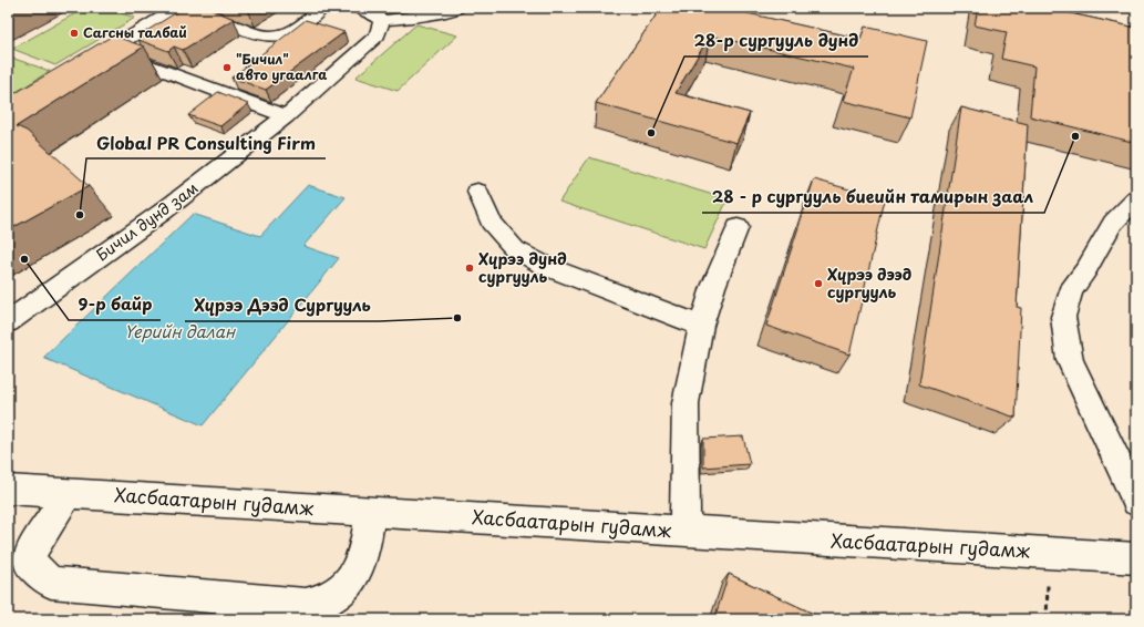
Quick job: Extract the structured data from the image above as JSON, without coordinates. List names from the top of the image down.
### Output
{
  "streets": {
    "street": ["Бичил дунд зам", "Хасбаатарын гудамж"]
  },
  "water": ["Үерийн далан"],
  "places": [
    "Сагсны талбай",
    "\"Бичил\" авто угаалга",
    "28-р сургууль дунд",
    "28 - р сургууль биеийн тамирын заал",
    "Global PR Consulting Firm",
    "9-р байр",
    "Хүрээ дунд сургууль",
    "Хүрээ дээд сургууль",
    "Хүрээ Дээд Сургууль"
  ]
}
